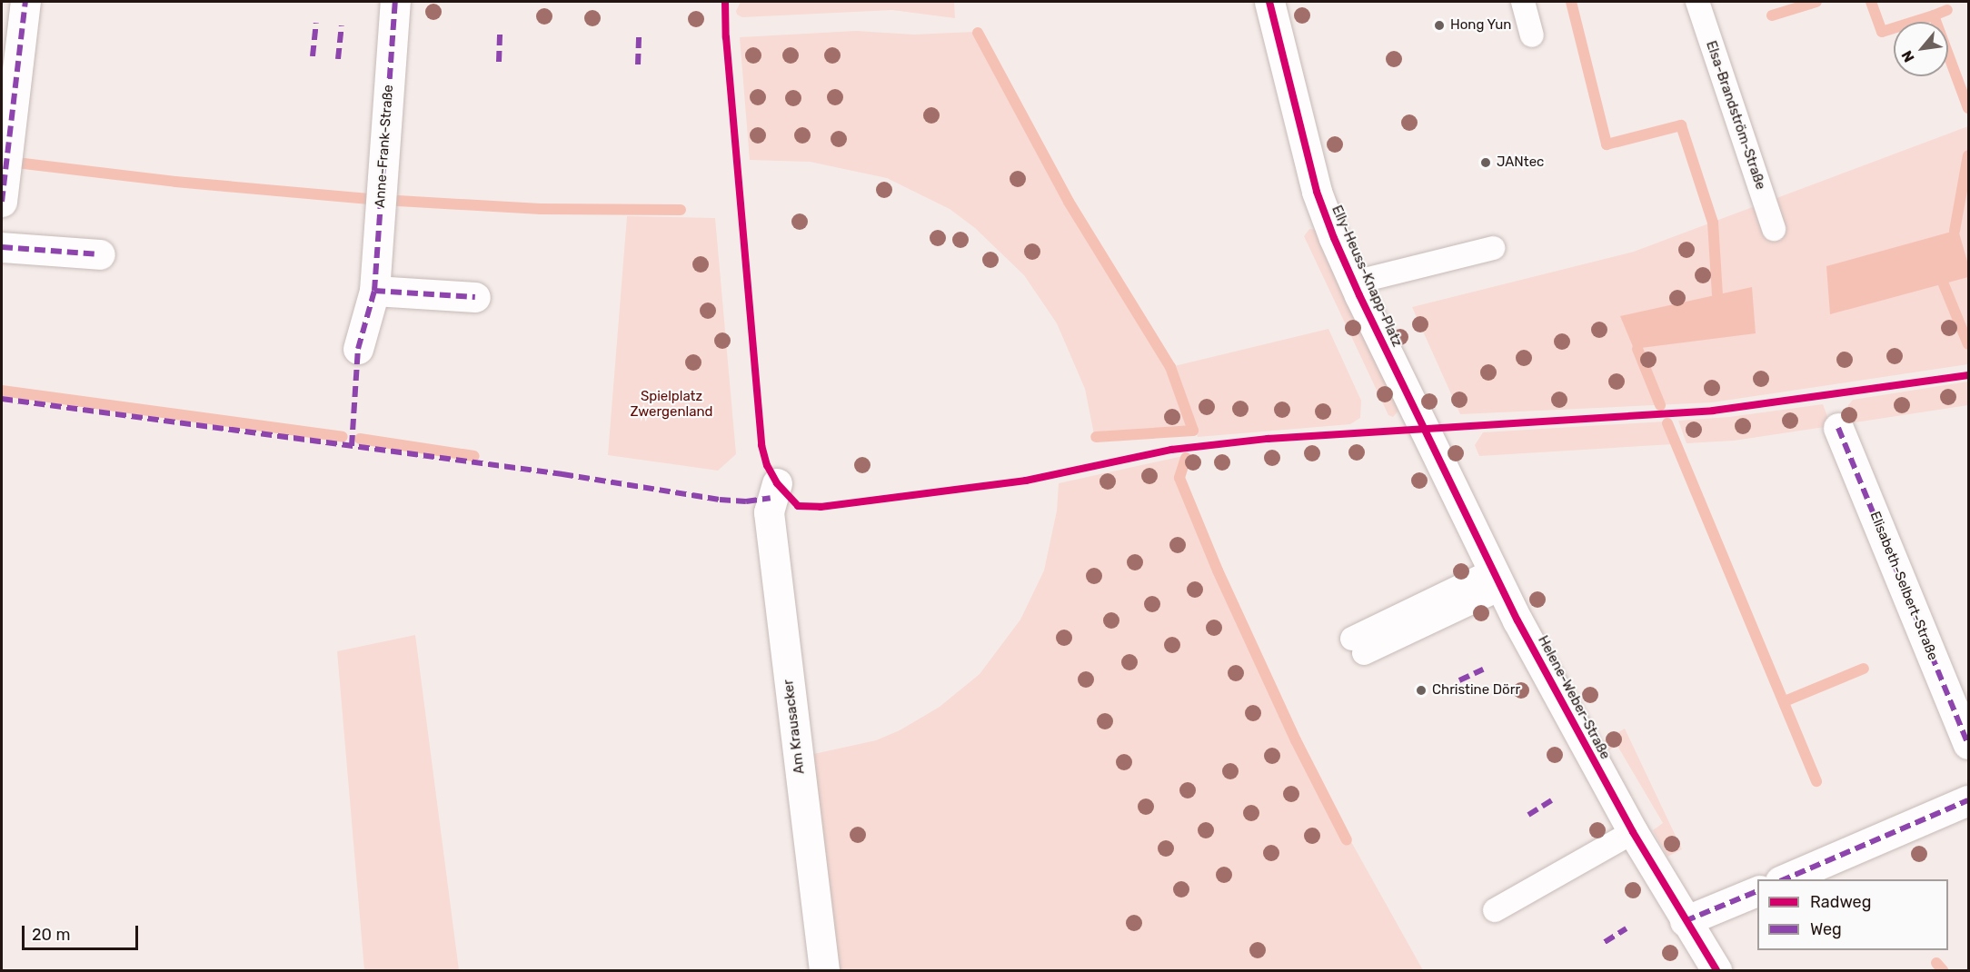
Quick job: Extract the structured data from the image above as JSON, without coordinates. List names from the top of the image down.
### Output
{
  "streets": {
    "street": [
      "Anne-Frank-Straße",
      "Elly-Heuss-Knapp-Platz",
      "Elisabeth-Selbert-Straße",
      "Helene-Weber-Straße",
      "Am Krausacker"
    ],
    "lane": ["Elsa-Brandström-Straße"]
  },
  "crossings": [
    ["Elly-Heuss-Knapp-Platz", "Helene-Weber-Straße"]
  ],
  "parks": ["Spielplatz Zwergenland"],
  "places": ["Hong Yun", "JANtec", "Christine Dörr"],
  "legend": ["Radweg", "Weg"],
  "scale_bar": "20 m",
  "north": "bottom left"
}
